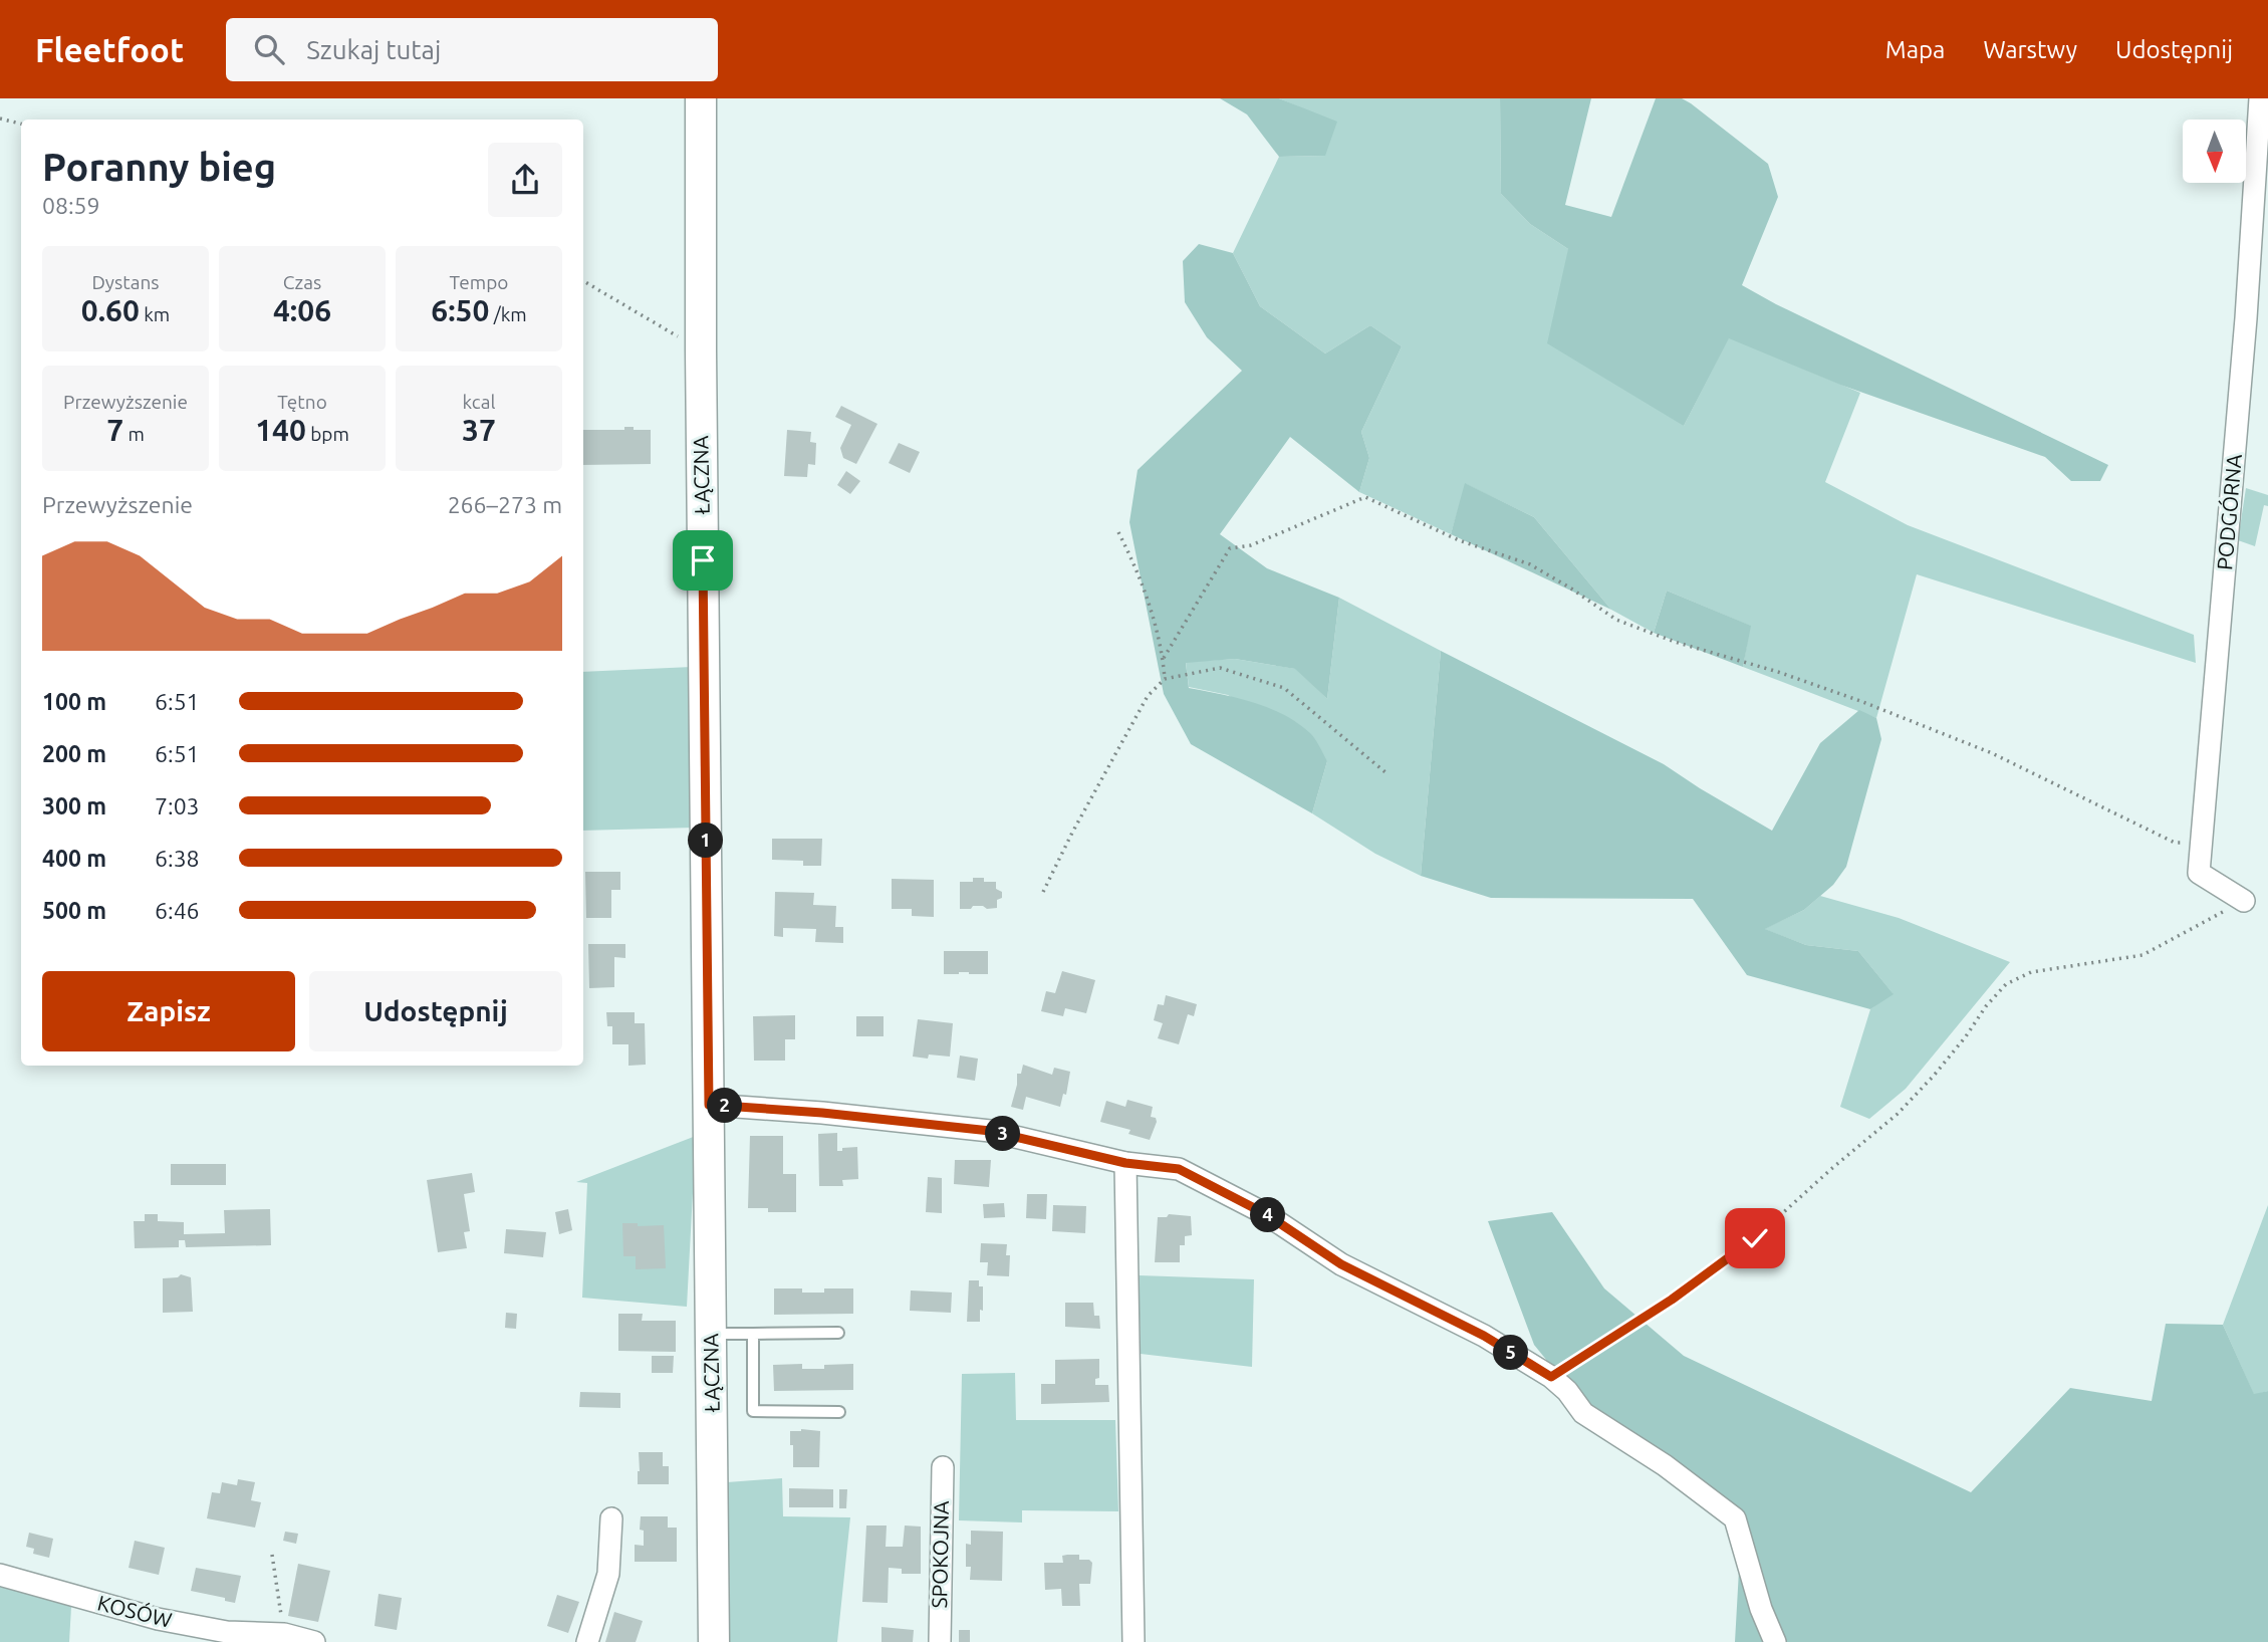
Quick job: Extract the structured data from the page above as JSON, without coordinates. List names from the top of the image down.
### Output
{
  "streets": {
    "street": [
      "ŁĄCZNA",
      "PODGÓRNA",
      "SPOKOJNA",
      "KOSÓW"
    ]
  },
  "north": "bottom",
  "page": {
    "header": "Fleetfoot",
    "search": "Szukaj tutaj",
    "nav": ["Mapa", "Warstwy", "Udostępnij"],
    "heading": ["Poranny bieg", "08:59"],
    "stats": [
      ["Dystans", "0.60 km"],
      ["Czas", "4:06"],
      ["Tempo", "6:50 /km"],
      ["Przewyższenie", "7 m"],
      ["Tętno", "140 bpm"],
      ["kcal", "37"]
    ],
    "chart": ["Przewyższenie", "266–273 m"],
    "list": [
      {
        "name": "100 m",
        "note": "6:51"
      },
      {
        "name": "200 m",
        "note": "6:51"
      },
      {
        "name": "300 m",
        "note": "7:03"
      },
      {
        "name": "400 m",
        "note": "6:38"
      },
      {
        "name": "500 m",
        "note": "6:46"
      }
    ],
    "pins": [
      "1",
      "2",
      "3",
      "4",
      "5"
    ],
    "buttons": ["Zapisz", "Udostępnij"]
  }
}
